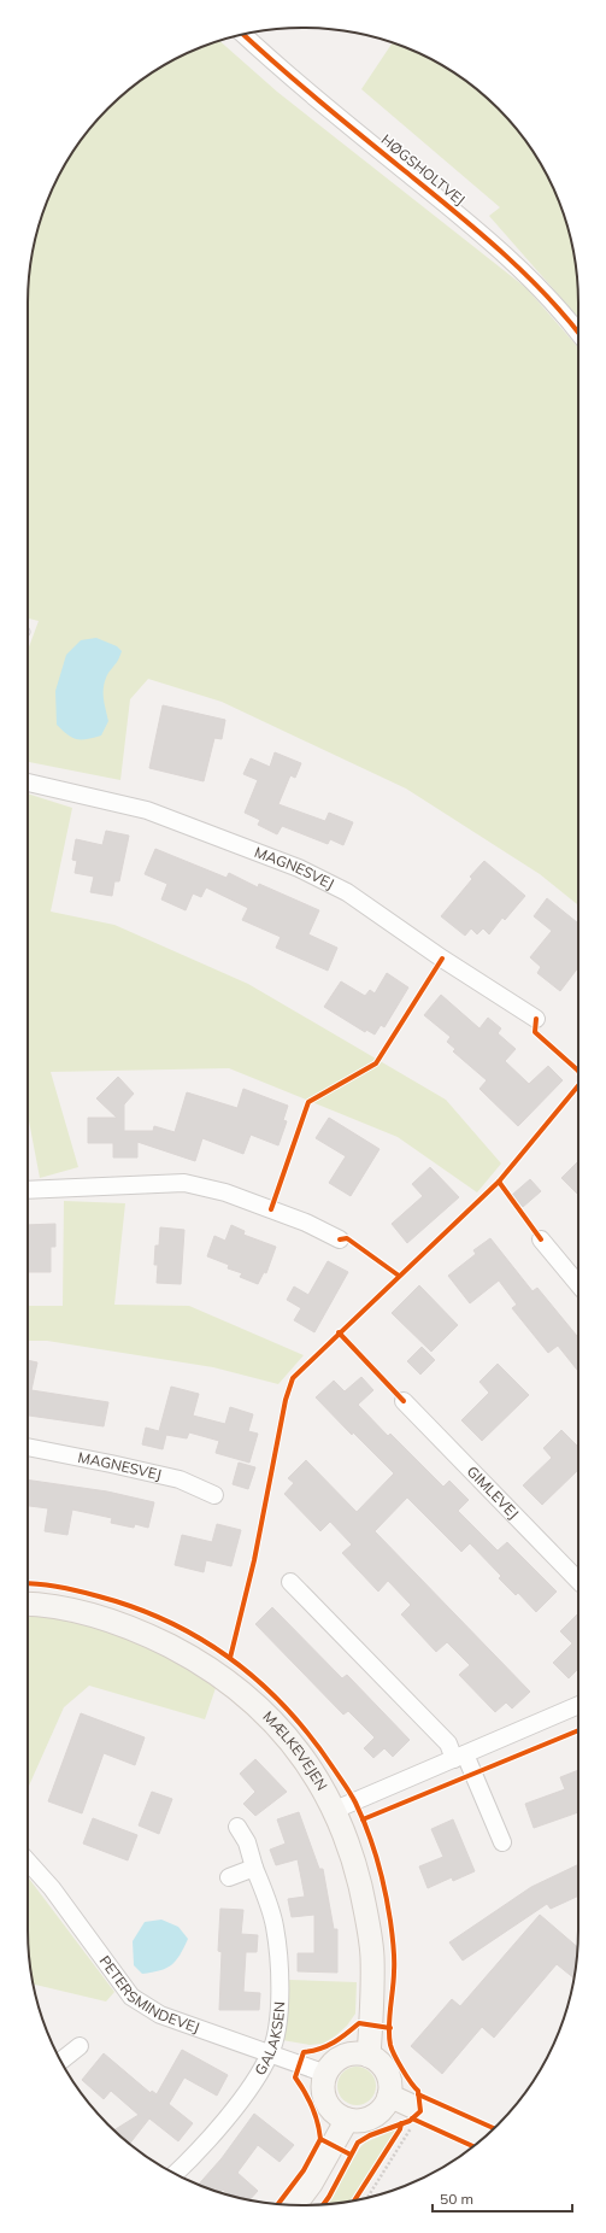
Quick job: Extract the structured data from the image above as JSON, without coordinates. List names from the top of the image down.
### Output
{
  "streets": {
    "street": [
      "HØGSHOLTVEJ",
      "MAGNESVEJ",
      "GIMLEVEJ",
      "MÆLKEVEJEN",
      "PETERSMINDEVEJ",
      "GALAKSEN"
    ]
  },
  "crossings": [
    ["MÆLKEVEJEN", "PETERSMINDEVEJ"],
    ["PETERSMINDEVEJ", "GALAKSEN"]
  ],
  "scale_bar": "50 m"
}
